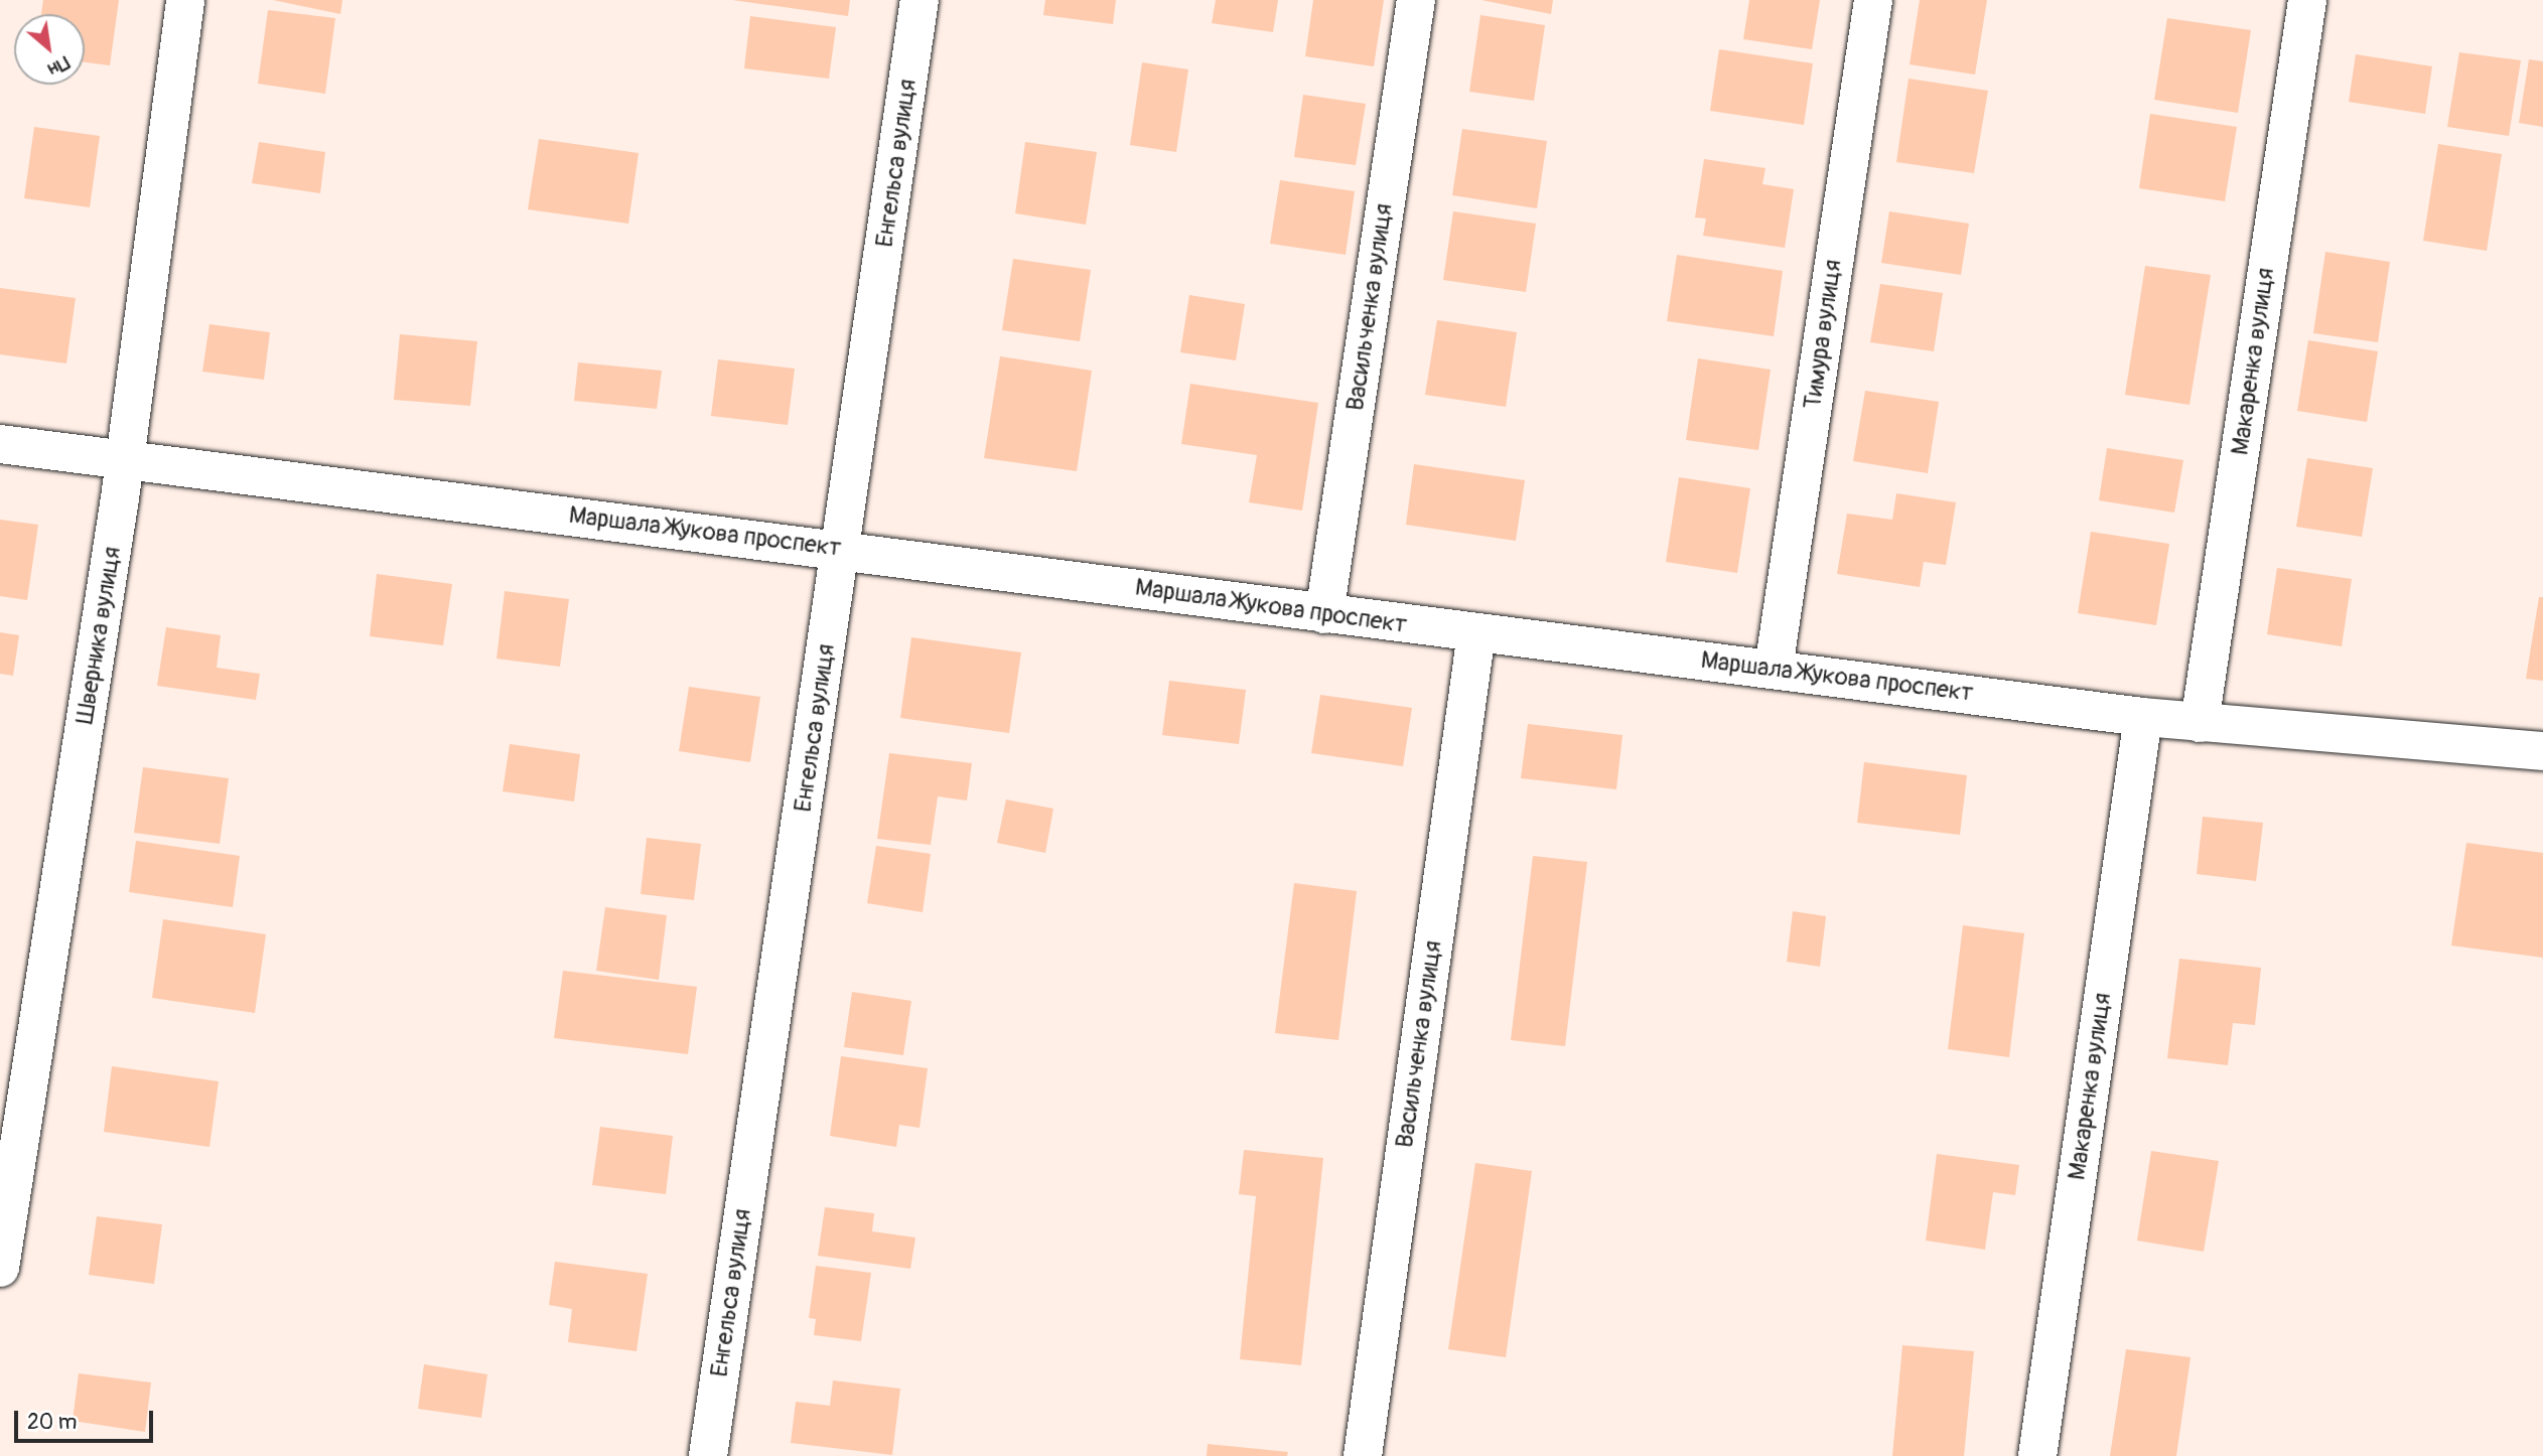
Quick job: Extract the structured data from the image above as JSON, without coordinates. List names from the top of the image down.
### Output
{
  "streets": {
    "street": [
      "Енгельса вулиця",
      "Васильченка вулиця",
      "Тимура вулиця",
      "Макаренка вулиця",
      "Маршала Жукова проспект",
      "Шверника вулиця"
    ]
  },
  "crossings": [
    ["Енгельса вулиця", "Маршала Жукова проспект"],
    ["Васильченка вулиця", "Маршала Жукова проспект"],
    ["Тимура вулиця", "Маршала Жукова проспект"],
    ["Макаренка вулиця", "Маршала Жукова проспект"],
    ["Маршала Жукова проспект", "Шверника вулиця"]
  ],
  "scale_bar": "20 m",
  "north": "bottom right"
}
